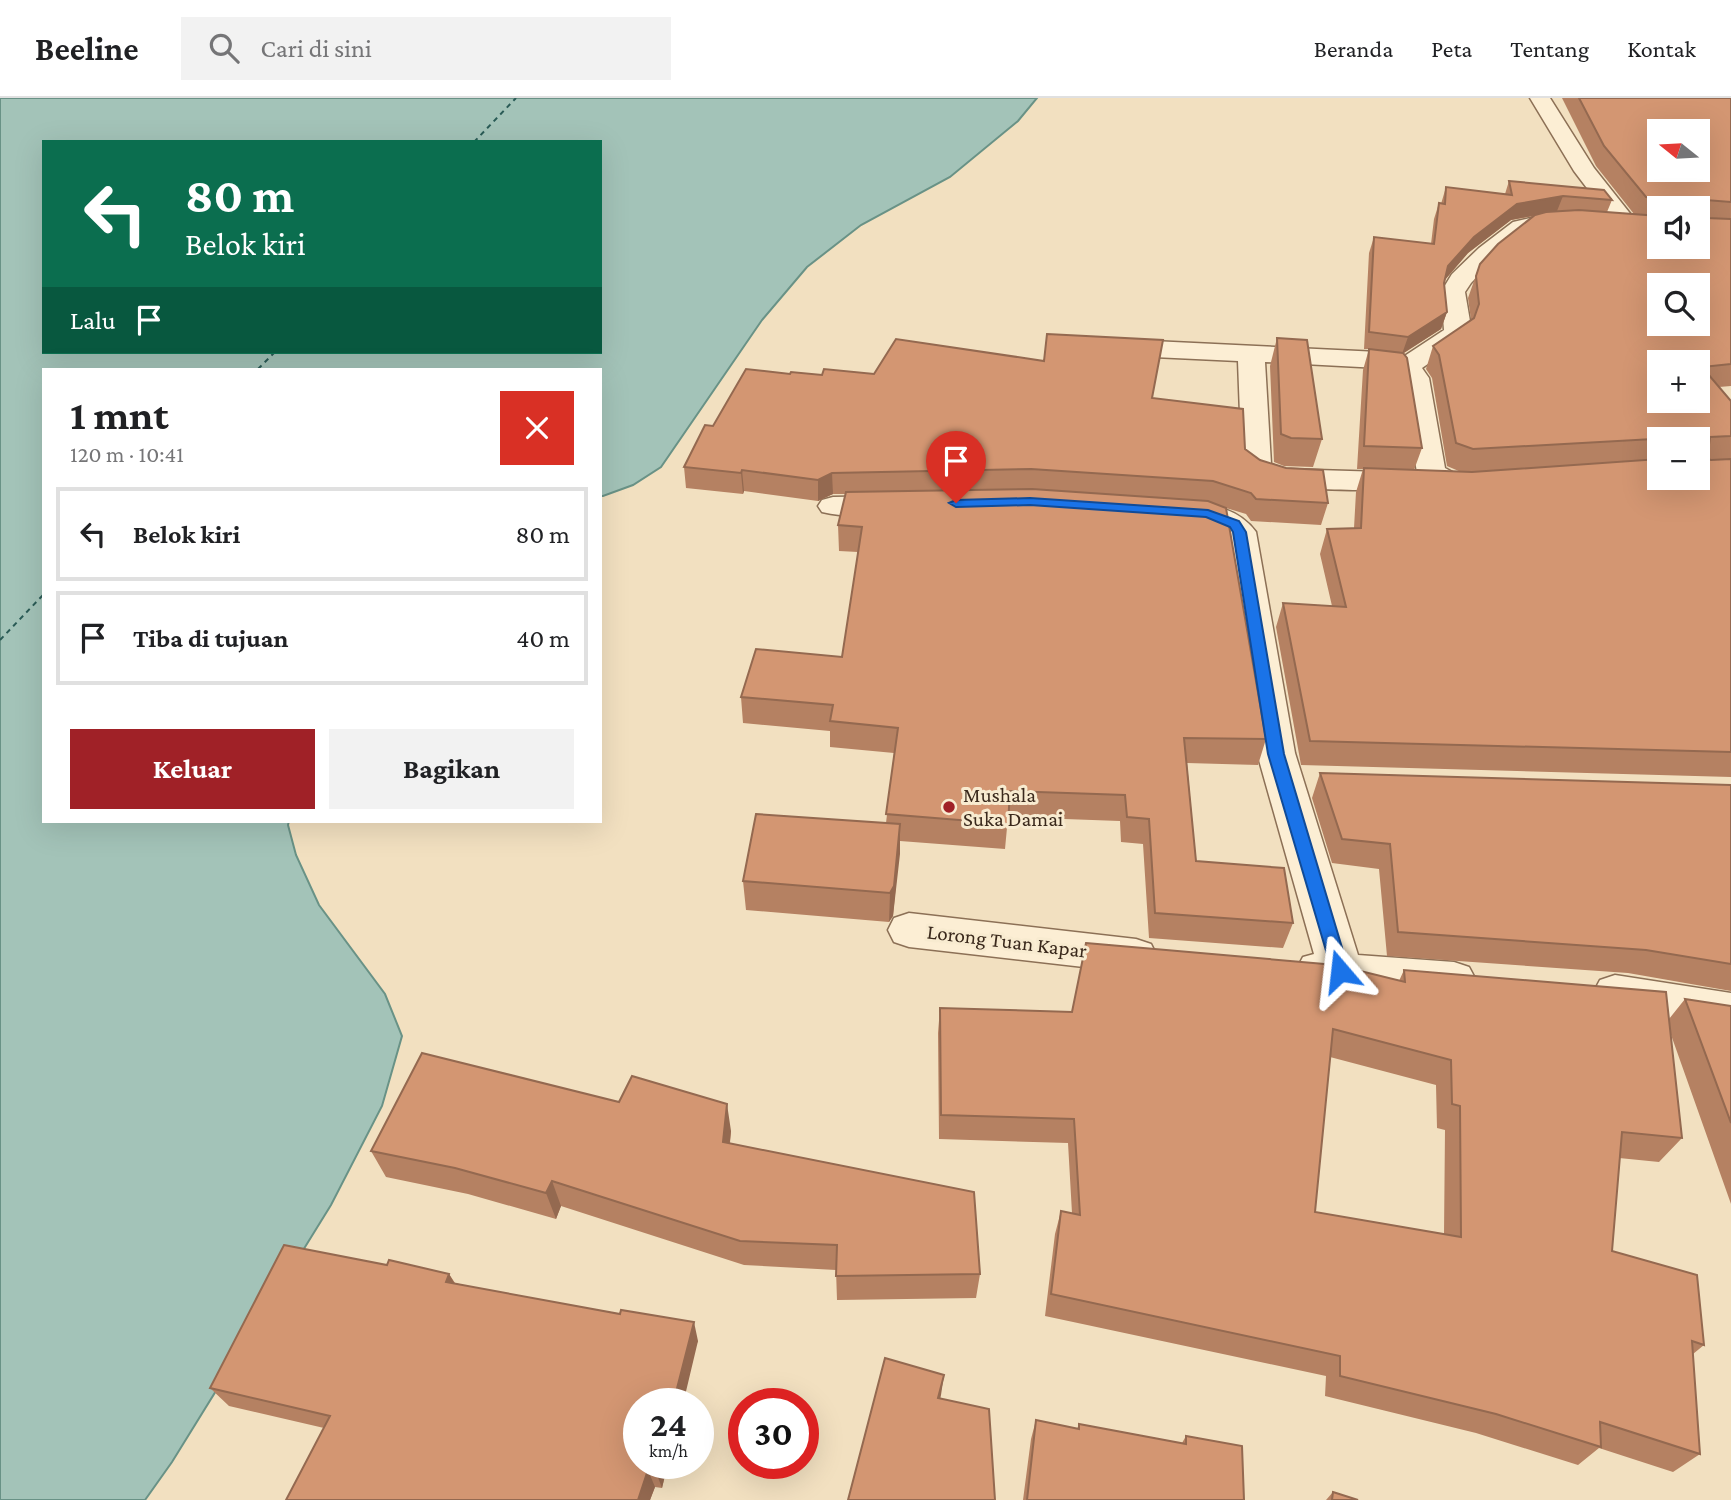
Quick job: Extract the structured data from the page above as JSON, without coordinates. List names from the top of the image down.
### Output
{
  "streets": {
    "street": ["Lorong Tuan Kapar"]
  },
  "places": ["Mushala Suka Damai"],
  "north": "left",
  "page": {
    "header": "Beeline",
    "search": "Cari di sini",
    "nav": [
      "Beranda",
      "Peta",
      "Tentang",
      "Kontak"
    ],
    "map_buttons": ["+", "−"],
    "turn": ["80 m", "Belok kiri"],
    "then": "Lalu",
    "heading": ["1 mnt", "120 m · 10:41"],
    "list": [
      {
        "name": "Belok kiri",
        "value": "80 m"
      },
      {
        "name": "Tiba di tujuan",
        "value": "40 m"
      }
    ],
    "buttons": ["Keluar", "Bagikan"],
    "speed": "24 km/h",
    "limit": "30"
  }
}
